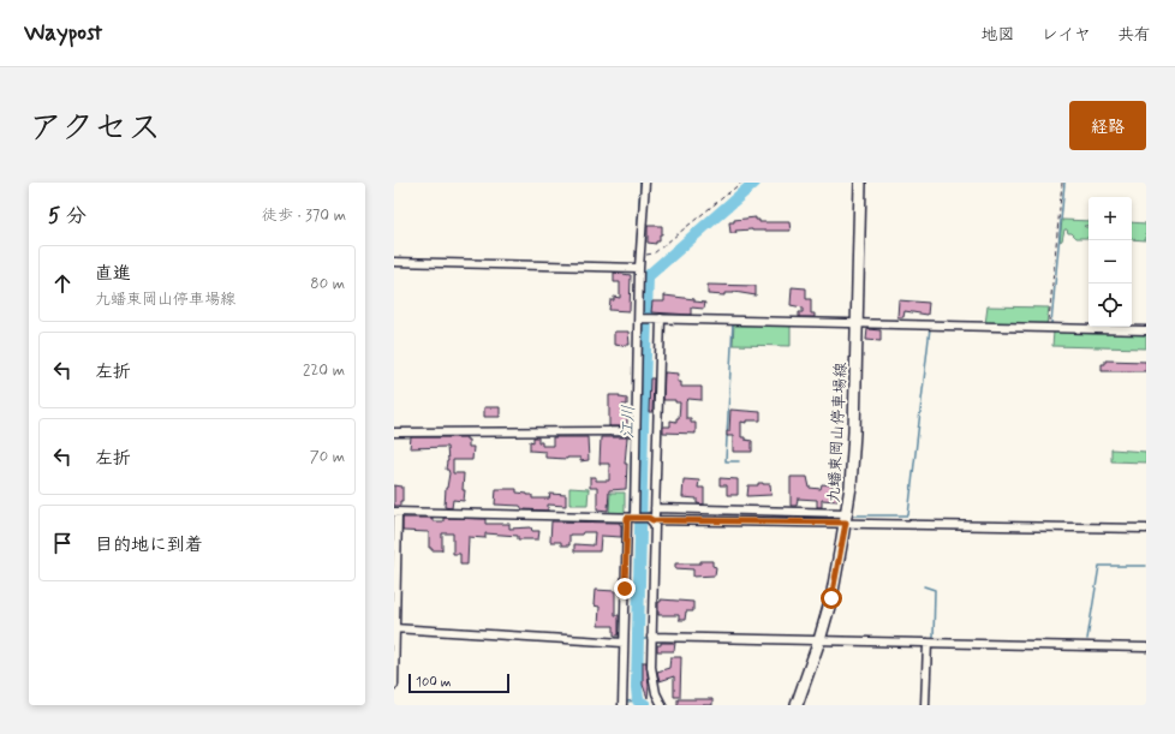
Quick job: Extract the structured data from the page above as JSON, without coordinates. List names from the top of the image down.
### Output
{
  "streets": {
    "main road": ["九蟠東岡山停車場線"]
  },
  "water": ["江川"],
  "scale_bar": "100 m",
  "page": {
    "header": "Waypost",
    "nav": ["地図", "レイヤ", "共有"],
    "title": "アクセス",
    "buttons": "経路",
    "heading": ["5 分", "徒歩 · 370 m"],
    "map_buttons": ["+", "−"],
    "list": [
      ["直進", "九蟠東岡山停車場線", "80 m"],
      ["左折", "220 m"],
      ["左折", "70 m"],
      "目的地に到着"
    ],
    "scale": "100 m"
  }
}
